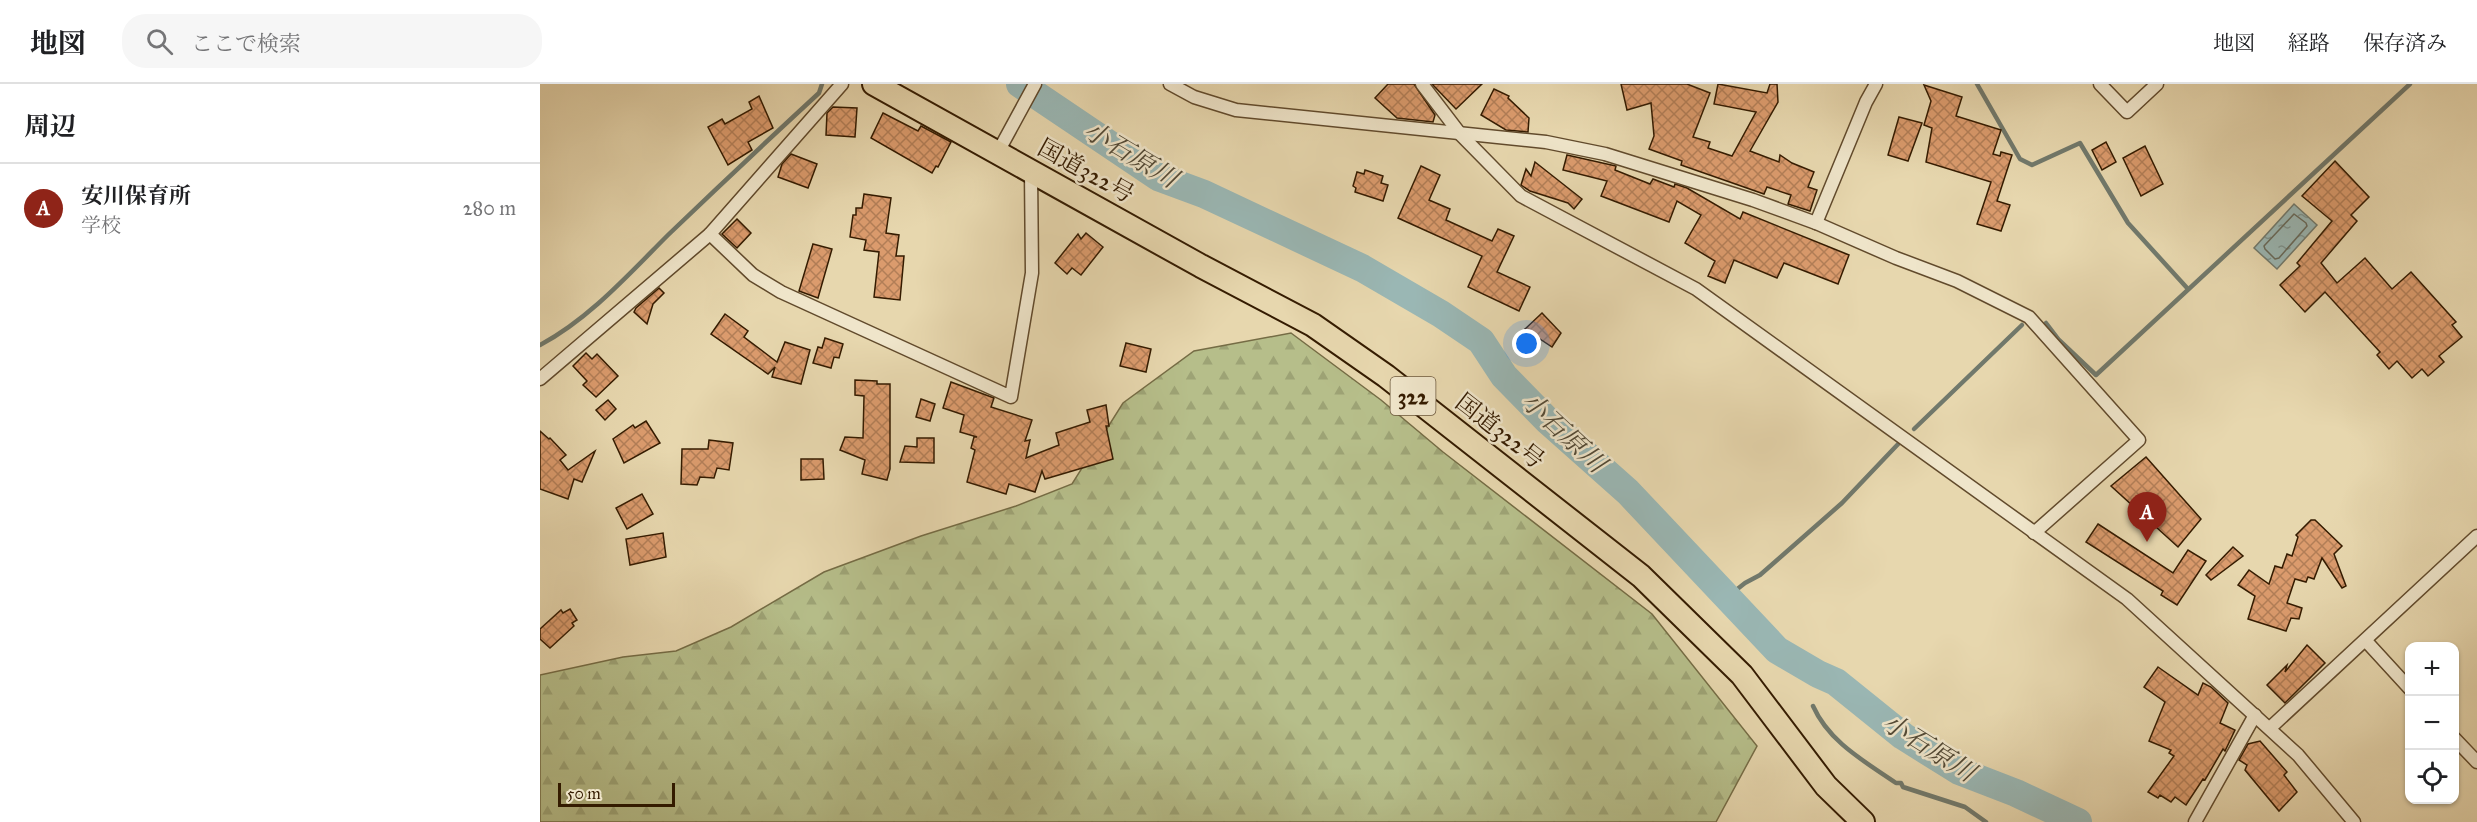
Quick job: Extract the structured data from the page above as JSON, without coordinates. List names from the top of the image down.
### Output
{
  "streets": {
    "highway": ["国道322号", "322"]
  },
  "water": ["小石原川"],
  "scale_bar": "50 m",
  "page": {
    "header": "地図",
    "search": "ここで検索",
    "nav": ["地図", "経路", "保存済み"],
    "heading": "周辺",
    "list": [
      {
        "mark": "A",
        "name": "安川保育所",
        "note": "学校",
        "value": "280 m"
      }
    ],
    "pins": "A",
    "map_buttons": ["+", "−"],
    "scale": "50 m"
  }
}
